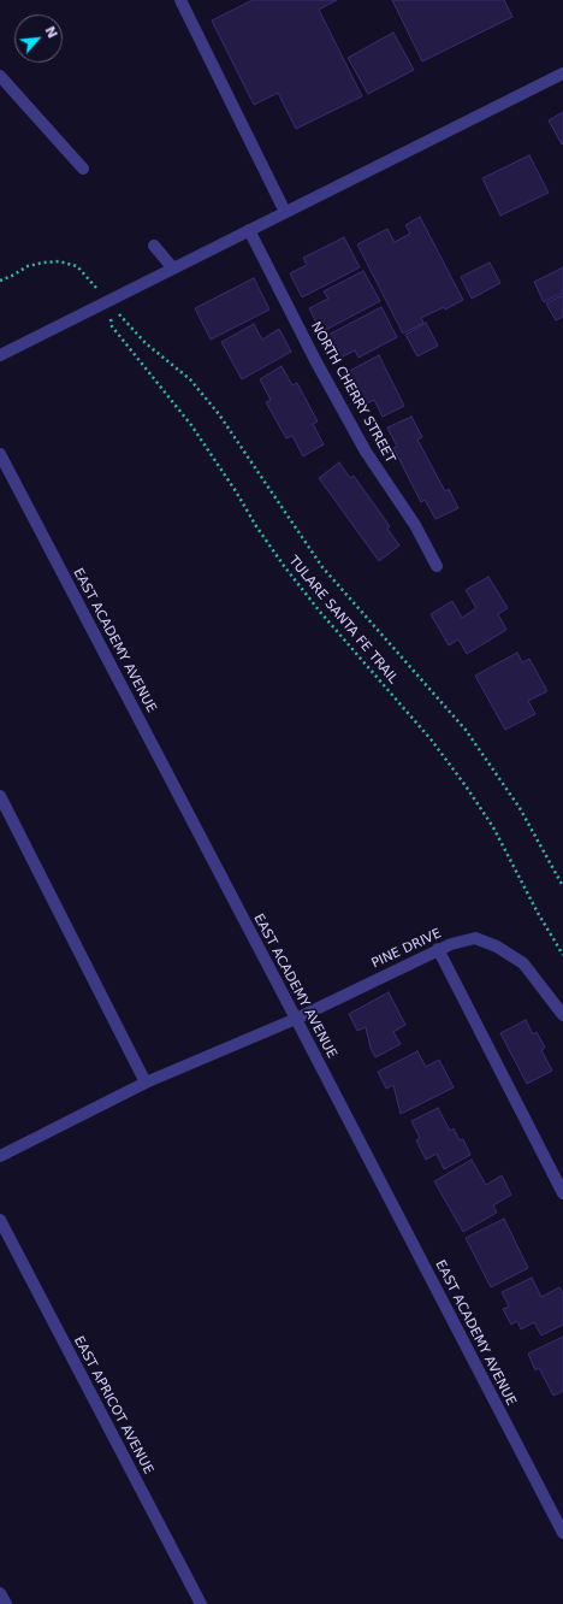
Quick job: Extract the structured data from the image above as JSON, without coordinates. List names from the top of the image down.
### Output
{
  "streets": {
    "street": [
      "NORTH CHERRY STREET",
      "EAST ACADEMY AVENUE",
      "PINE DRIVE",
      "EAST APRICOT AVENUE"
    ],
    "path": ["TULARE SANTA FE TRAIL"]
  },
  "crossings": [
    ["EAST ACADEMY AVENUE", "PINE DRIVE"]
  ],
  "north": "top right"
}
